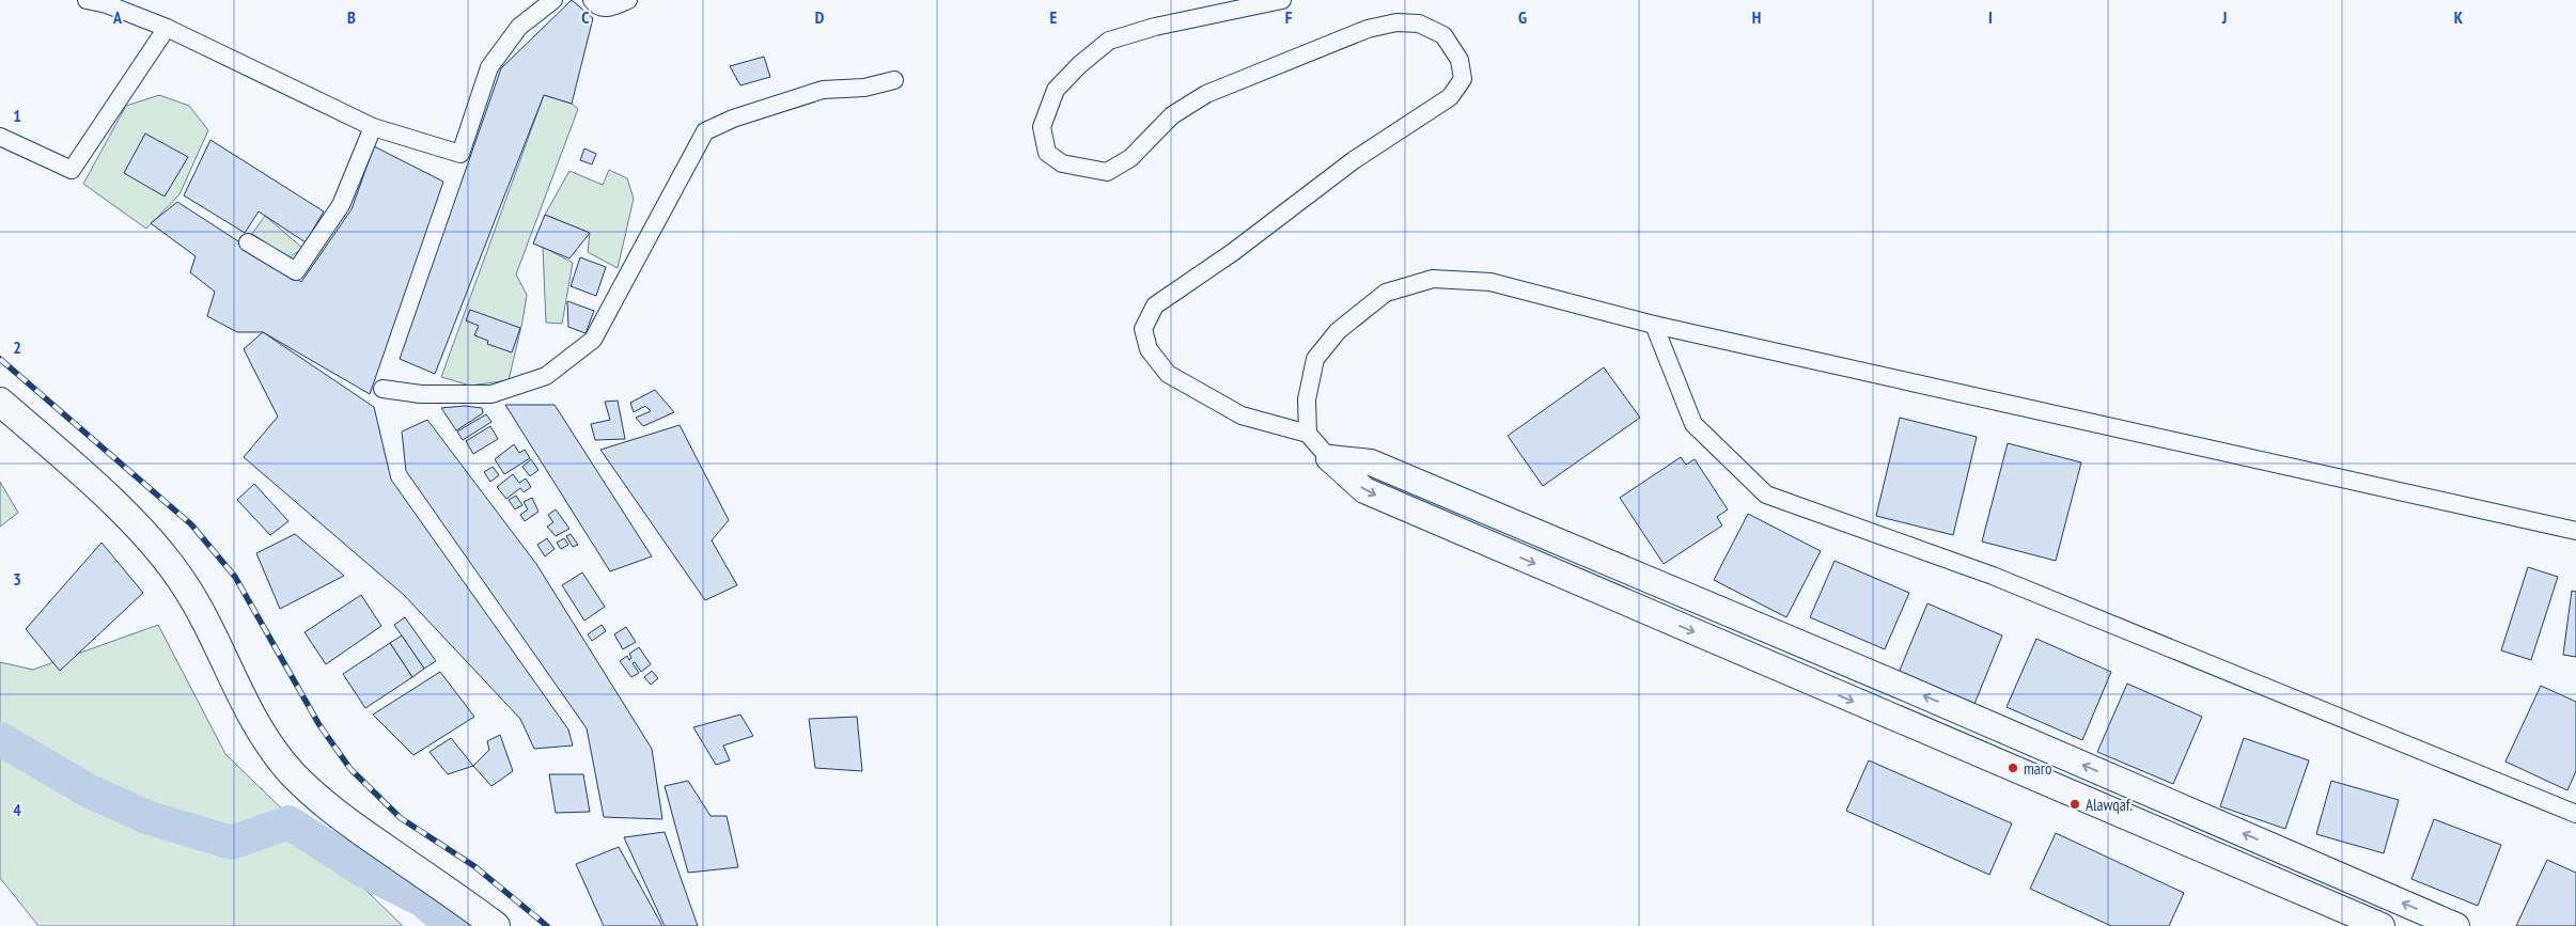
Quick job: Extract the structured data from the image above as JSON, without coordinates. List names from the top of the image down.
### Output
{
  "places": ["maro", "Alawqaf."],
  "grid": {
    "columns": [
      "A",
      "B",
      "C",
      "D",
      "E",
      "F",
      "G",
      "H",
      "I",
      "J",
      "K"
    ],
    "rows": [
      "1",
      "2",
      "3",
      "4"
    ]
  }
}
